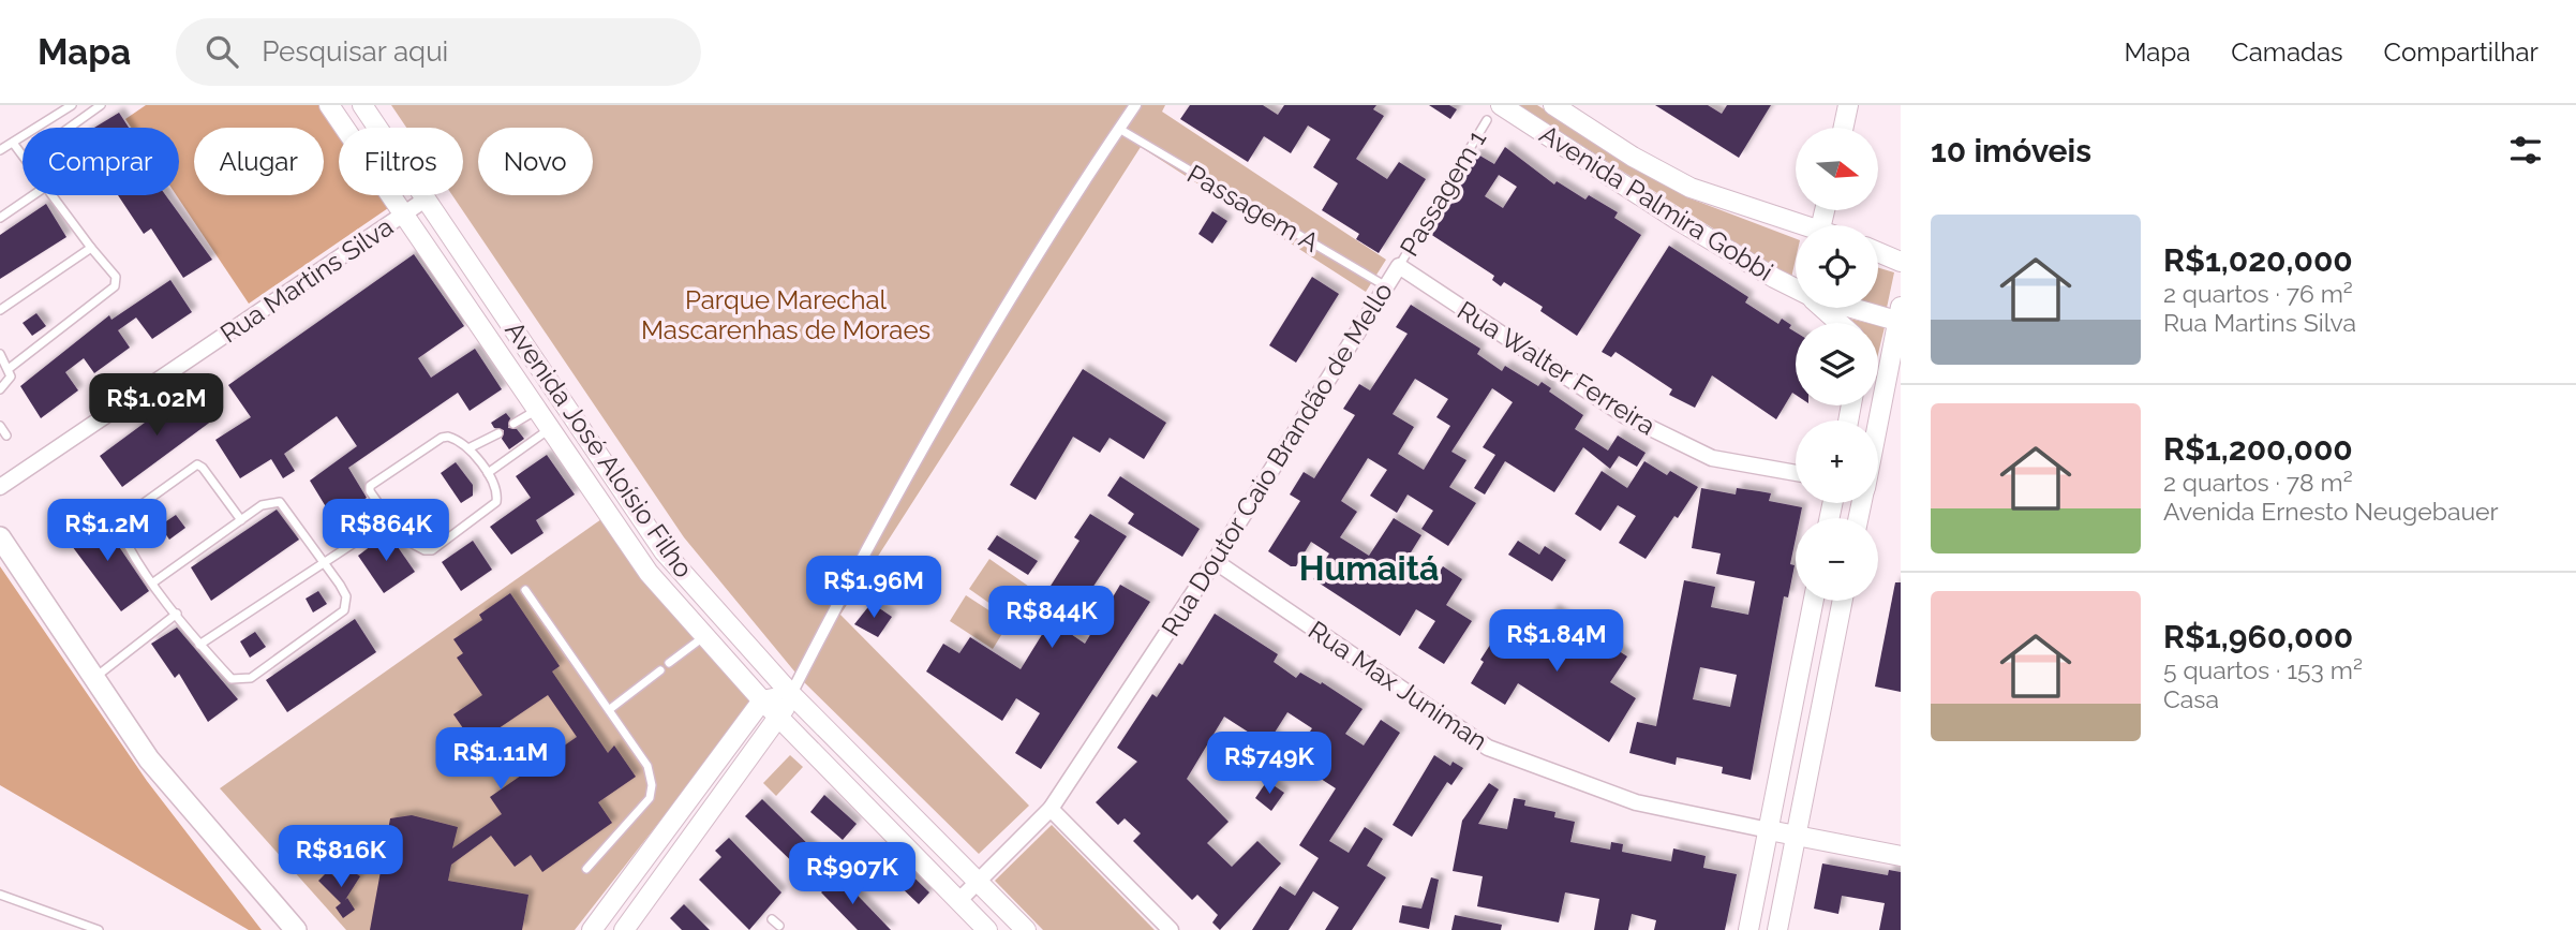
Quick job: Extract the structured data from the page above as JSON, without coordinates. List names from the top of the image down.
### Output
{
  "streets": {
    "street": [
      "Avenida Palmira Gobbi",
      "Rua Martins Silva",
      "Rua Walter Ferreira",
      "Avenida José Aloísio Filho",
      "Rua Doutor Caio Brandão de Mello",
      "Rua Max Juniman"
    ],
    "lane": ["Passagem 1", "Passagem A"]
  },
  "crossings": [
    ["Passagem 1", "Rua Walter Ferreira"],
    ["Passagem 1", "Rua Doutor Caio Brandão de Mello"],
    ["Passagem A", "Rua Doutor Caio Brandão de Mello"],
    ["Rua Martins Silva", "Avenida José Aloísio Filho"],
    ["Rua Walter Ferreira", "Rua Doutor Caio Brandão de Mello"],
    ["Avenida José Aloísio Filho", "Rua Doutor Caio Brandão de Mello"],
    ["Rua Doutor Caio Brandão de Mello", "Rua Max Juniman"]
  ],
  "districts": ["Humaitá"],
  "parks": ["Parque Marechal Mascarenhas de Moraes"],
  "north": "right",
  "page": {
    "header": "Mapa",
    "search": "Pesquisar aqui",
    "nav": ["Mapa", "Camadas", "Compartilhar"],
    "heading": "10 imóveis",
    "map_buttons": ["+", "−"],
    "chip": [
      "Comprar",
      "Alugar",
      "Filtros",
      "Novo"
    ],
    "list": [
      {
        "name": "R$1,020,000",
        "note": "2 quartos · 76 m² · Rua Martins Silva"
      },
      {
        "name": "R$1,200,000",
        "note": "2 quartos · 78 m² · Avenida Ernesto Neugebauer"
      },
      {
        "name": "R$1,960,000",
        "note": "5 quartos · 153 m² · Casa"
      }
    ],
    "price": [
      "R$1.02M",
      "R$1.2M",
      "R$864K",
      "R$1.96M",
      "R$844K",
      "R$1.84M",
      "R$1.11M",
      "R$749K",
      "R$816K",
      "R$907K"
    ]
  }
}
